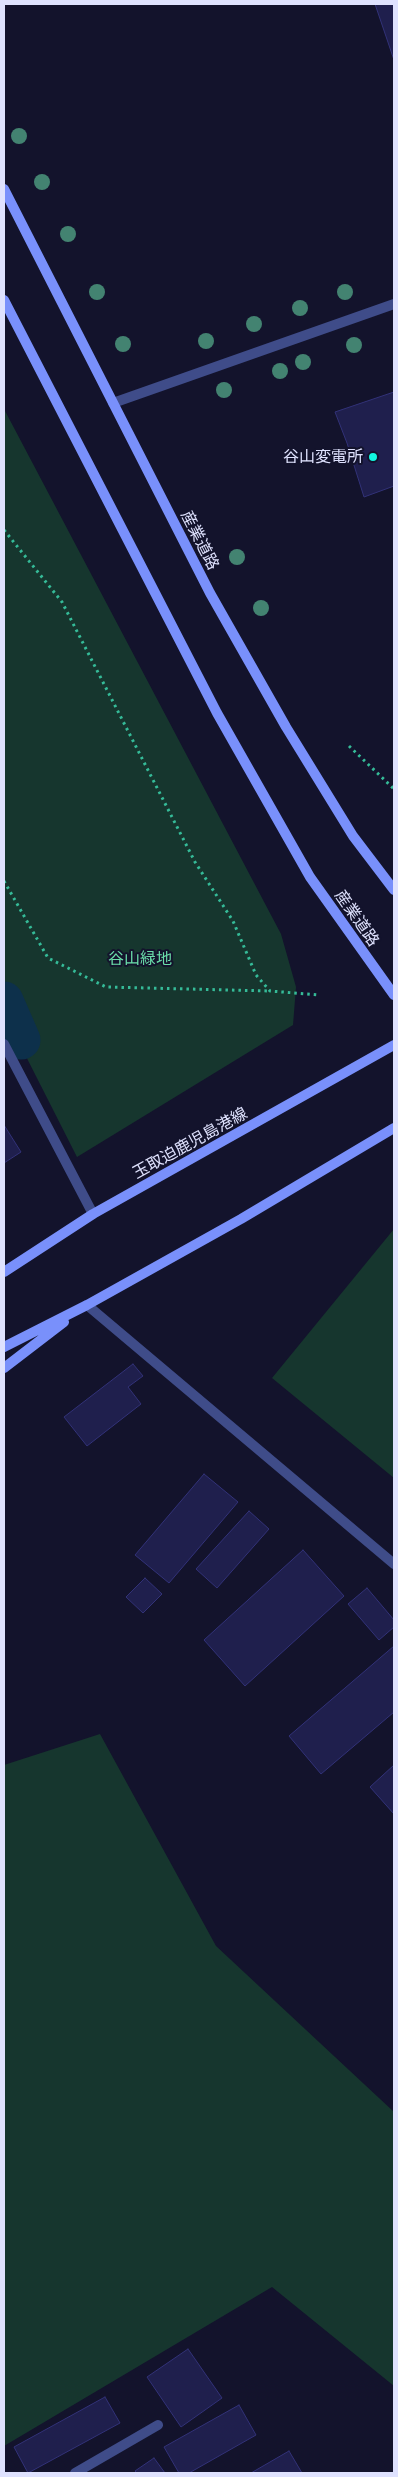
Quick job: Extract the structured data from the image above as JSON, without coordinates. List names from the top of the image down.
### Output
{
  "streets": {
    "main road": ["産業道路", "玉取迫鹿児島港線"]
  },
  "parks": ["谷山緑地"],
  "places": ["谷山変電所"]
}
